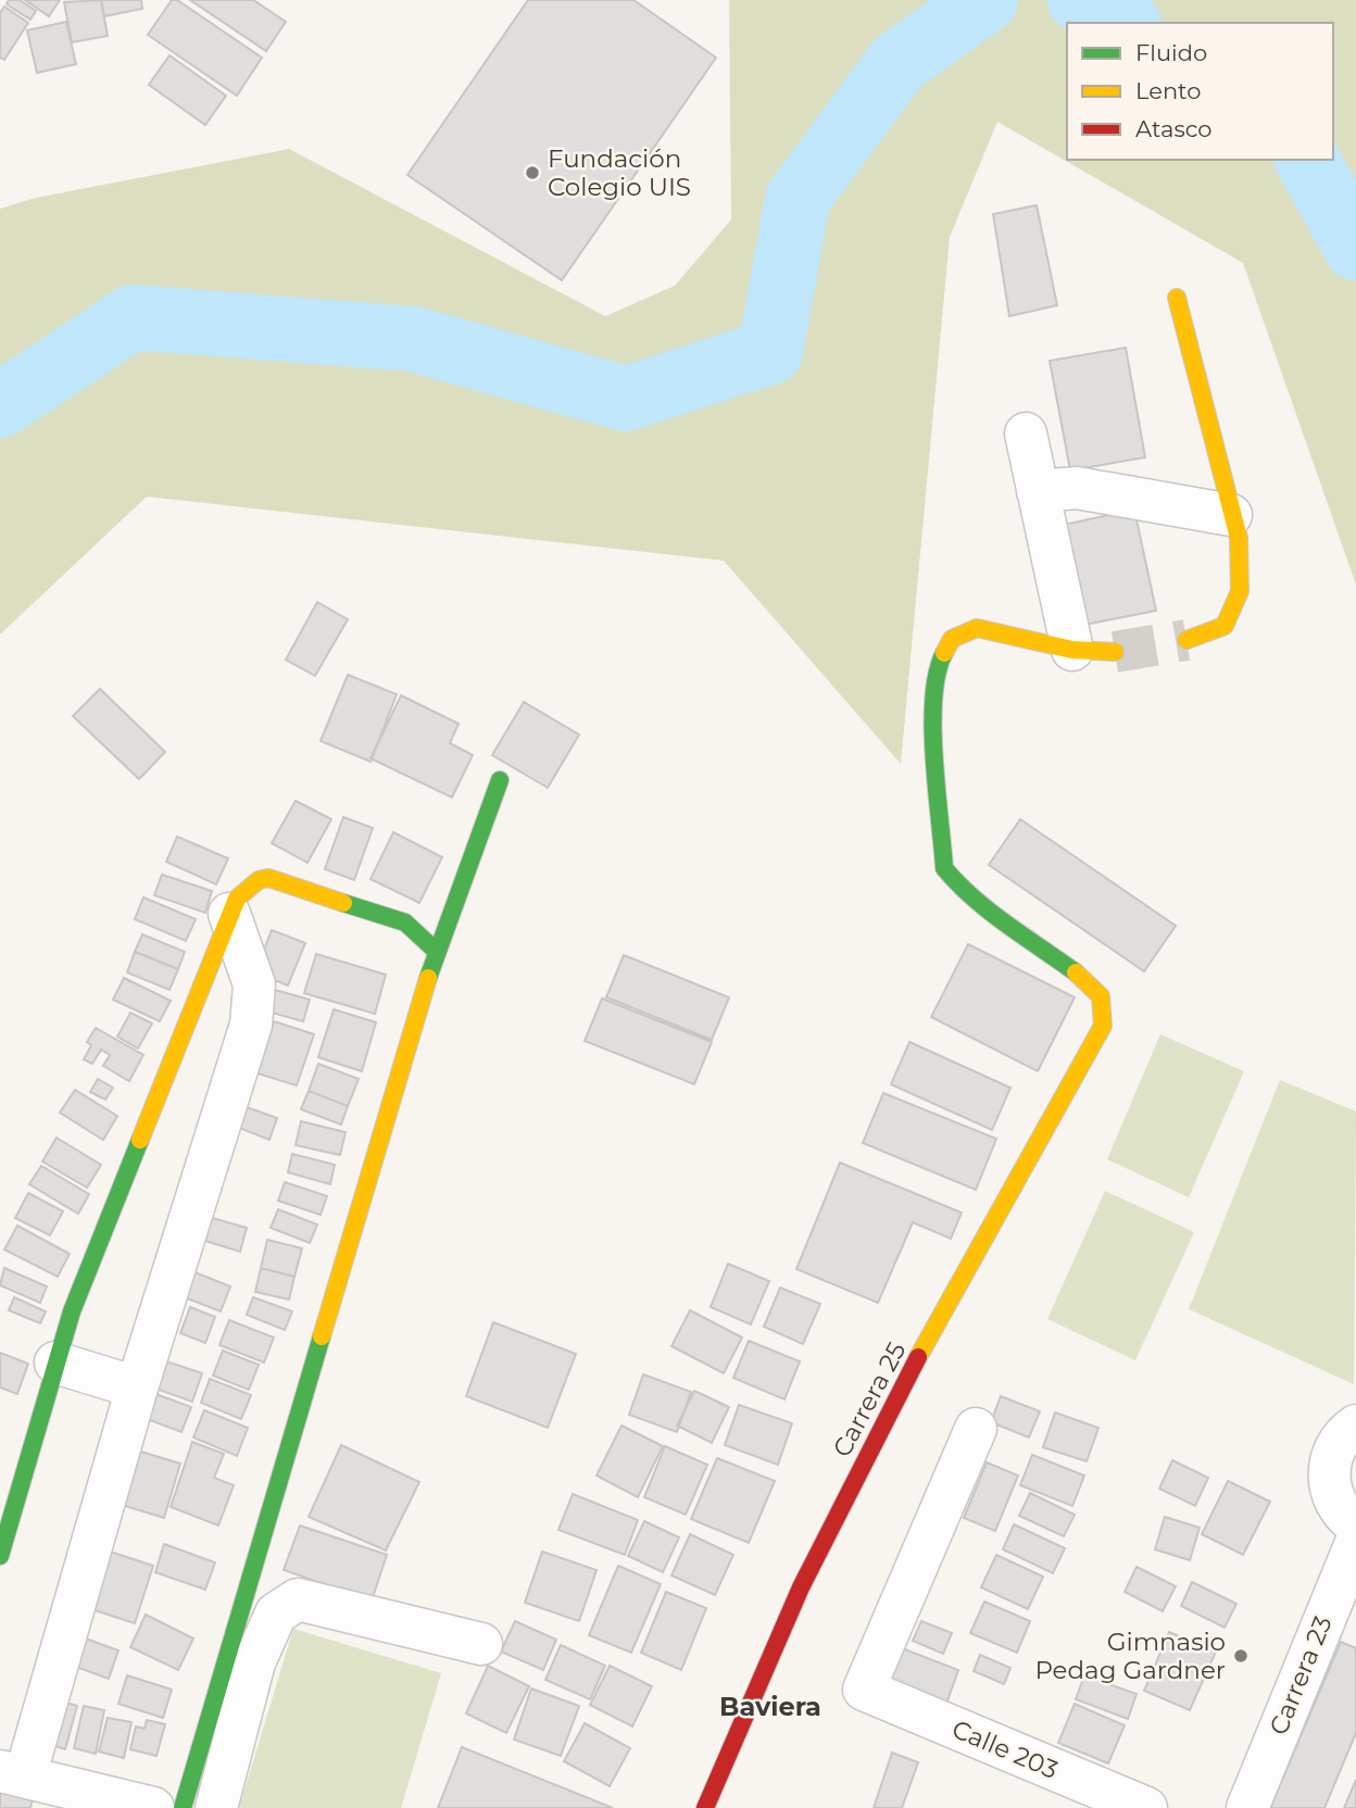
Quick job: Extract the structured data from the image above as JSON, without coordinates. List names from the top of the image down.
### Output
{
  "streets": {
    "street": ["Carrera 25", "Carrera 23", "Calle 203"]
  },
  "districts": ["Baviera"],
  "places": ["Fundación Colegio UIS", "Gimnasio Pedag Gardner"],
  "legend": ["Fluido", "Lento", "Atasco"]
}
